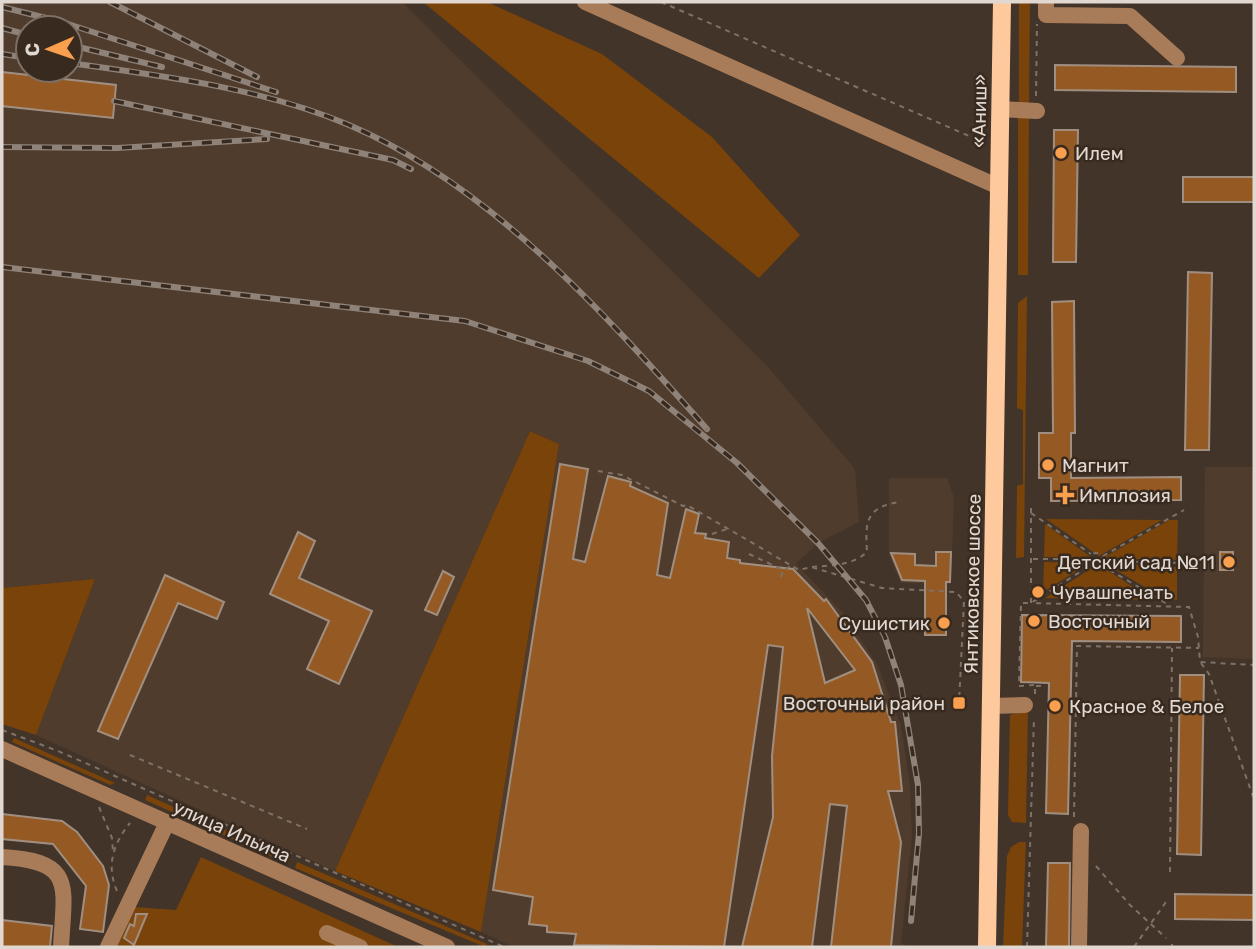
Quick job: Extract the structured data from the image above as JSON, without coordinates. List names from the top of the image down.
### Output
{
  "streets": {
    "main road": ["«Аниш»", "Янтиковское шоссе"],
    "street": ["улица Ильича"]
  },
  "crossings": [
    ["«Аниш»", "Янтиковское шоссе"]
  ],
  "places": {
    "other": [
      "Илем",
      "Магнит",
      "Детский сад №11",
      "Чувашпечать",
      "Восточный",
      "Сушистик",
      "Красное & Белое"
    ],
    "health": ["Имплозия"],
    "transit": ["Восточный район"]
  },
  "north": "left"
}
